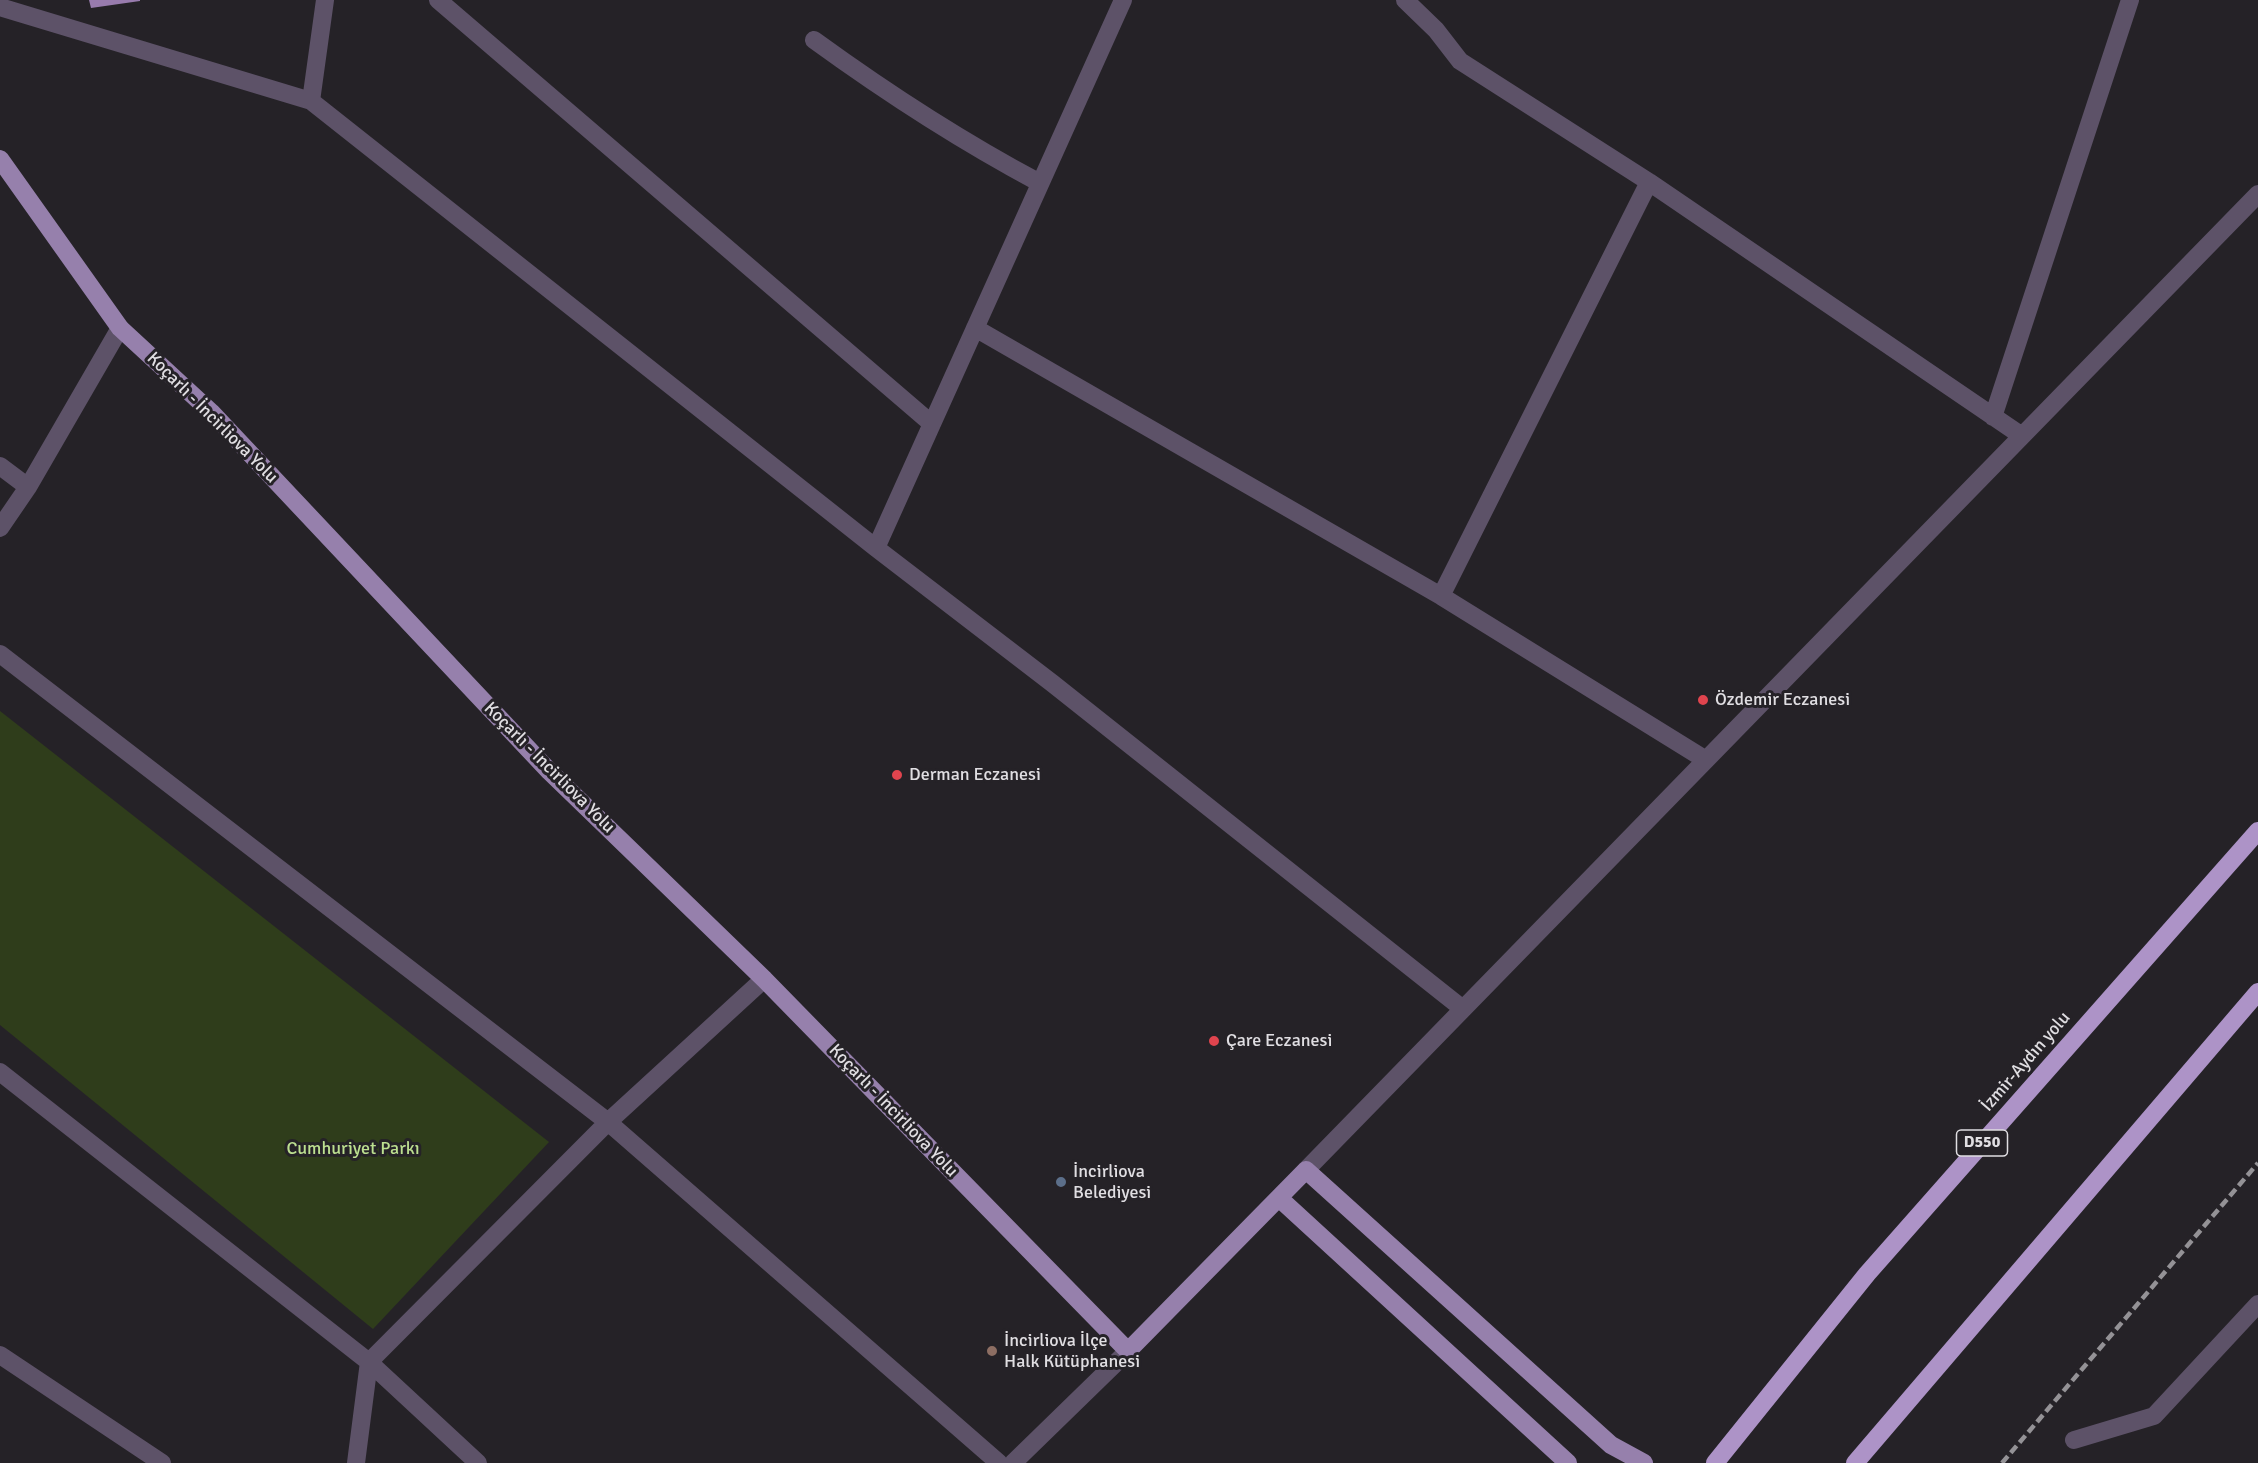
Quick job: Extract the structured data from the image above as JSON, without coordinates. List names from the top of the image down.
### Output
{
  "streets": {
    "highway": ["İzmir-Aydın yolu", "D550"],
    "main road": ["Koçarlı - İncirliova Yolu"]
  },
  "parks": ["Cumhuriyet Parkı"],
  "places": [
    "Özdemir Eczanesi",
    "Derman Eczanesi",
    "Çare Eczanesi",
    "İncirliova Belediyesi",
    "İncirliova İlçe Halk Kütüphanesi"
  ]
}
